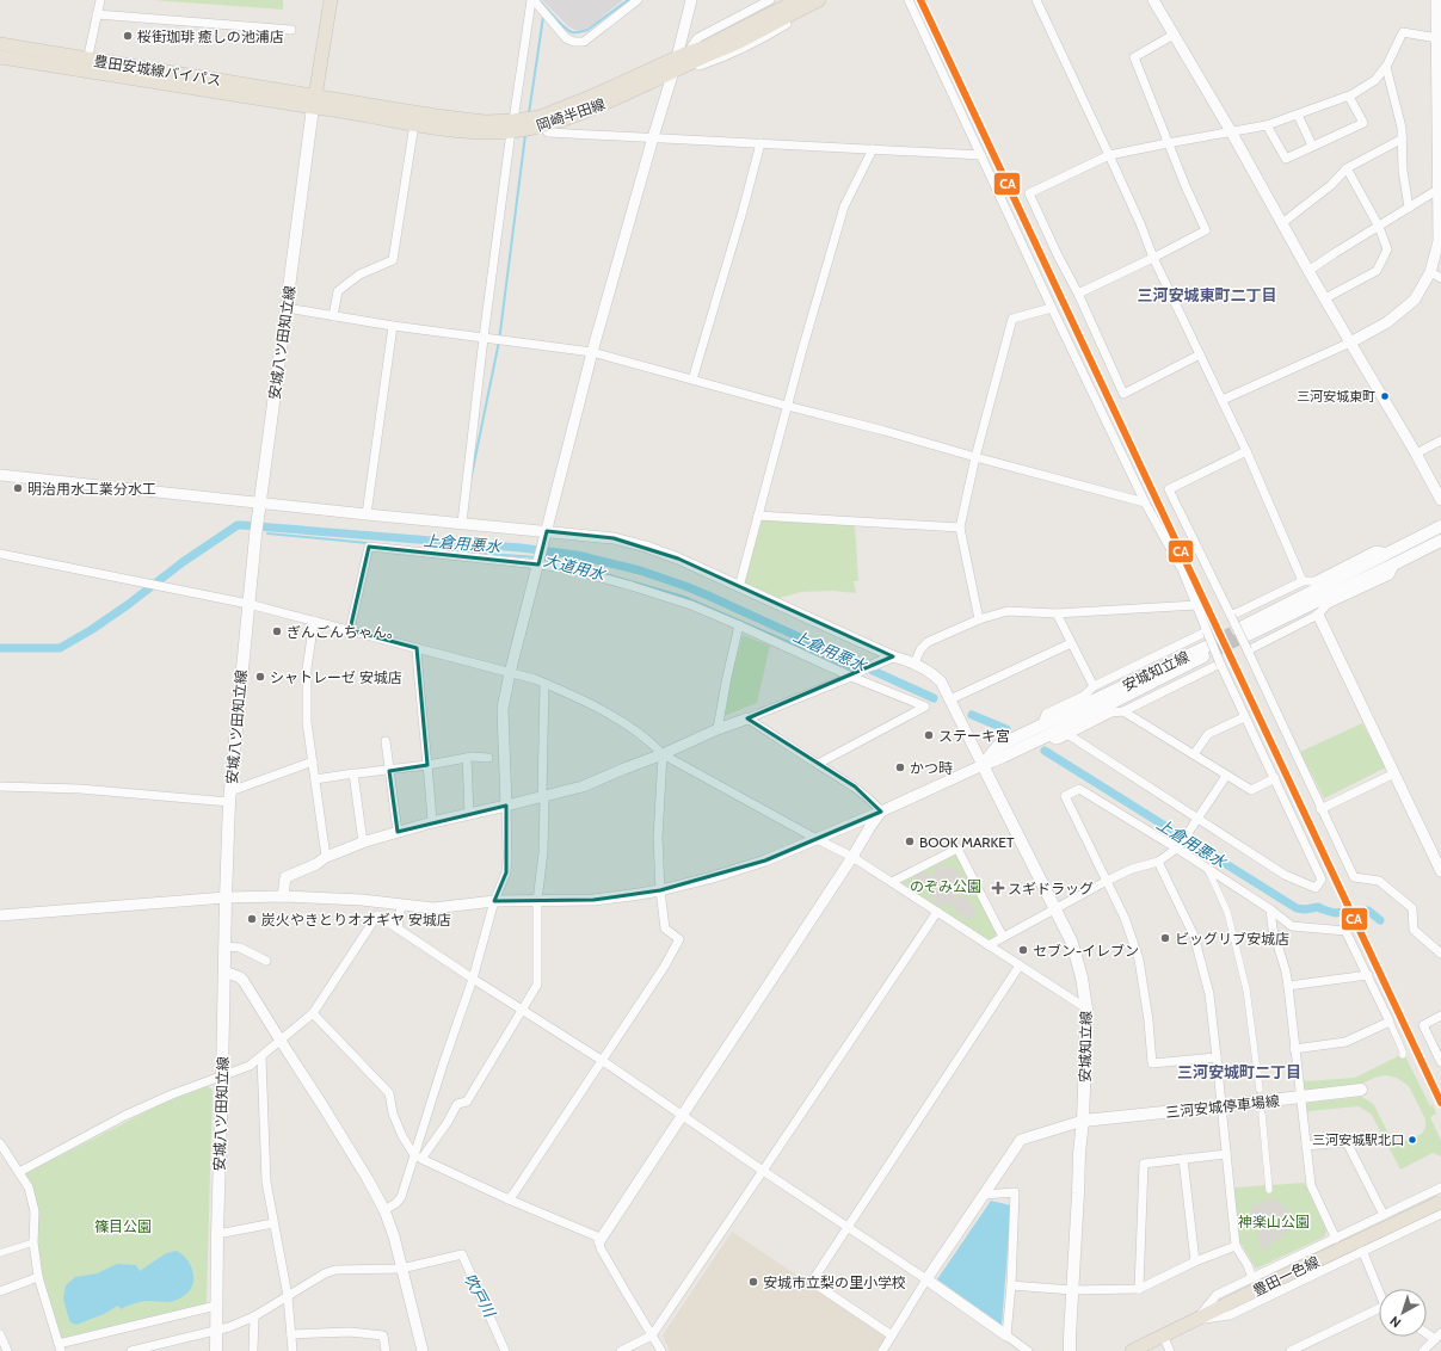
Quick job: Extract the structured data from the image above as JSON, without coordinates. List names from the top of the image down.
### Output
{
  "streets": {
    "main road": [
      "豊田安城線バイパス",
      "岡崎半田線",
      "安城八ツ田知立線",
      "安城知立線",
      "三河安城停車場線",
      "豊田一色線"
    ]
  },
  "crossings": [
    ["豊田安城線バイパス", "岡崎半田線"],
    ["豊田安城線バイパス", "安城八ツ田知立線"],
    ["岡崎半田線", "安城八ツ田知立線"],
    ["安城知立線", "三河安城停車場線"]
  ],
  "districts": ["三河安城東町二丁目", "三河安城町二丁目"],
  "water": ["上倉用悪水", "大道用水", "吹戸川"],
  "parks": ["のぞみ公園", "神楽山公園", "篠目公園"],
  "places": {
    "other": [
      "桜街珈琲 癒しの池浦店",
      "三河安城東町",
      "明治用水工業分水工",
      "ぎんごんちゃん。",
      "シャトレーゼ 安城店",
      "ステーキ宮",
      "かつ時",
      "BOOK MARKET",
      "炭火やきとりオオギヤ 安城店",
      "ビッグリブ安城店",
      "セブン-イレブン",
      "三河安城駅北口",
      "安城市立梨の里小学校"
    ],
    "health": ["スギドラッグ"]
  },
  "lines": ["transit line CA"],
  "north": "bottom left"
}
